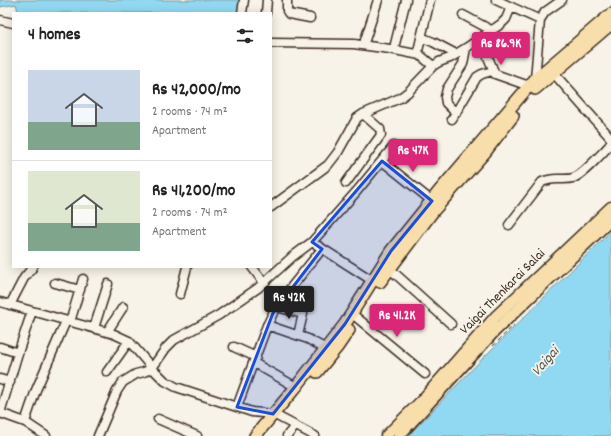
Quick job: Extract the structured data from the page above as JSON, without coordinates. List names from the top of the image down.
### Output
{
  "streets": {
    "main road": ["Vaigai Thenkarai Salai"]
  },
  "water": ["Vaigai"],
  "page": {
    "heading": "4 homes",
    "price": [
      "Rs 86.9K",
      "Rs 47K",
      "Rs 42K",
      "Rs 41.2K"
    ],
    "list": [
      {
        "name": "Rs 42,000/mo",
        "note": "2 rooms · 74 m² · Apartment"
      },
      {
        "name": "Rs 41,200/mo",
        "note": "2 rooms · 74 m² · Apartment"
      }
    ]
  }
}
